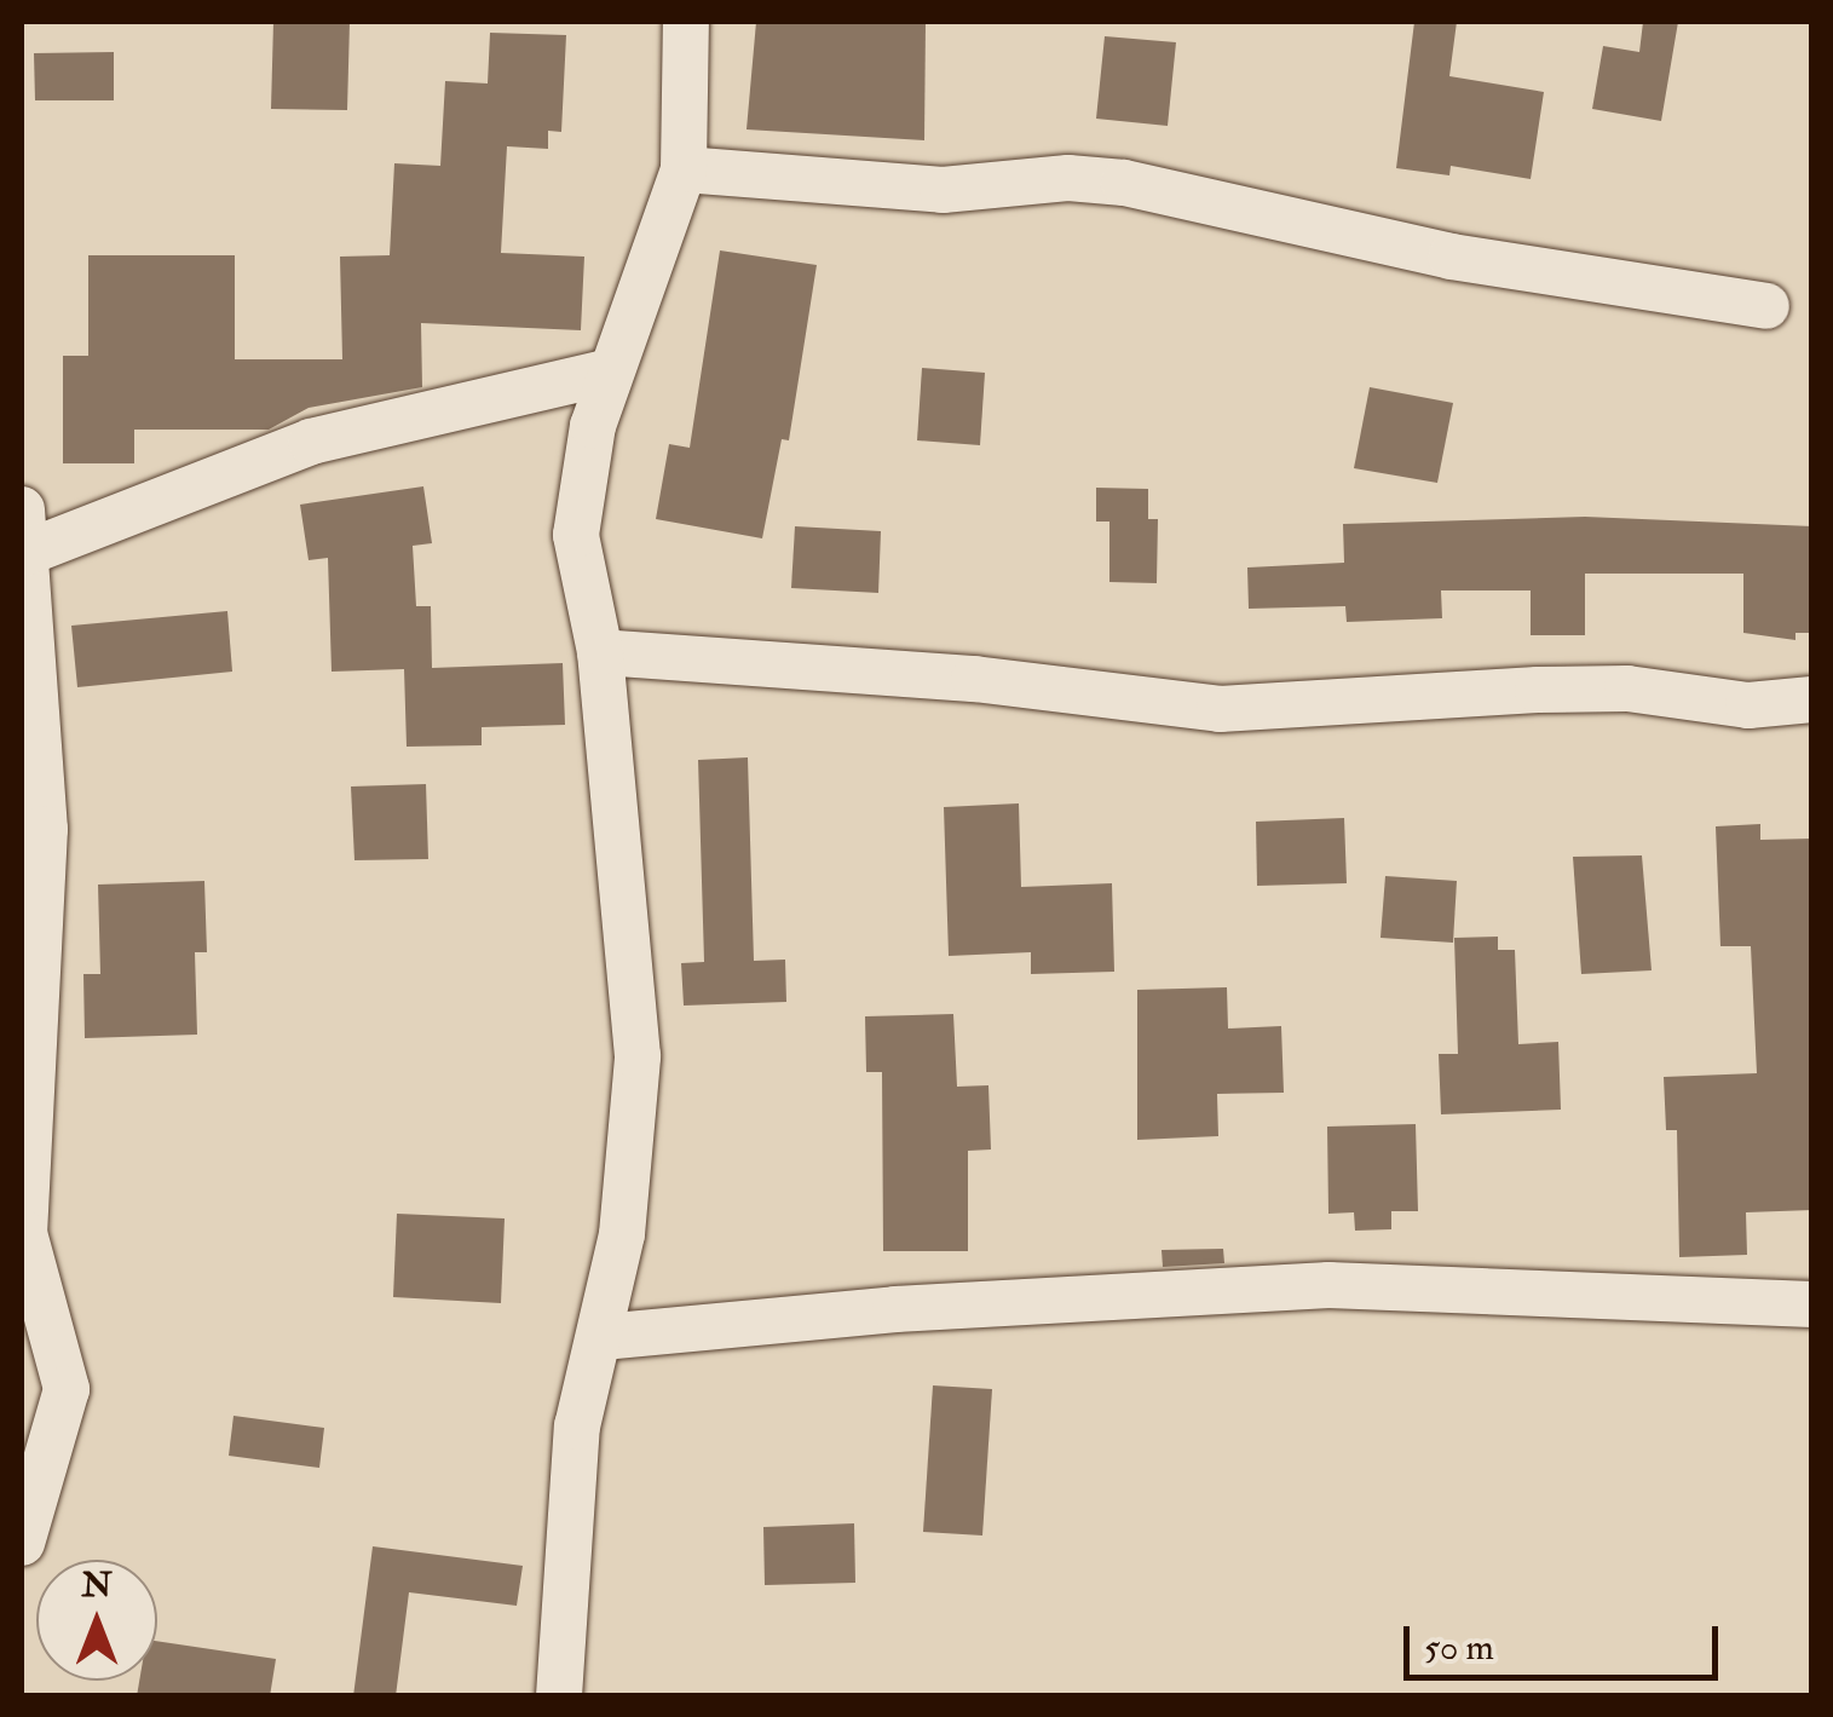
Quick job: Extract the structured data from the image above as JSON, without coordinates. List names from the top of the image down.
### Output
{
  "scale_bar": "50 m",
  "north": "top"
}
